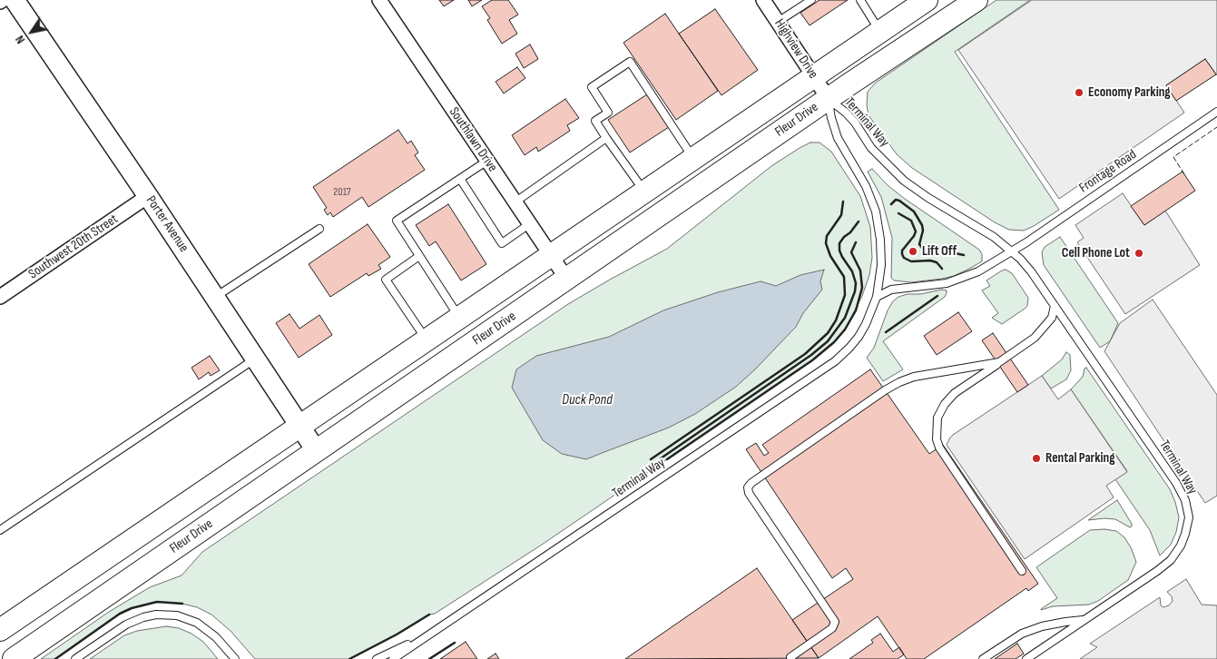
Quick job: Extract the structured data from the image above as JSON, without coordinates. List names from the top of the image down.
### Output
{
  "streets": {
    "main road": ["Fleur Drive"],
    "street": [
      "Highview Drive",
      "Southlawn Drive",
      "Porter Avenue",
      "Southwest 20th Street"
    ],
    "lane": ["Terminal Way", "Frontage Road"]
  },
  "crossings": [
    ["Highview Drive", "Fleur Drive"],
    ["Highview Drive", "Terminal Way"],
    ["Fleur Drive", "Terminal Way"],
    ["Fleur Drive", "Southlawn Drive"],
    ["Fleur Drive", "Porter Avenue"],
    ["Terminal Way", "Frontage Road"],
    ["Porter Avenue", "Southwest 20th Street"]
  ],
  "water": ["Duck Pond"],
  "places": [
    "Economy Parking",
    "Lift Off",
    "Cell Phone Lot",
    "Rental Parking"
  ],
  "house_numbers": ["2017"],
  "north": "bottom left"
}
